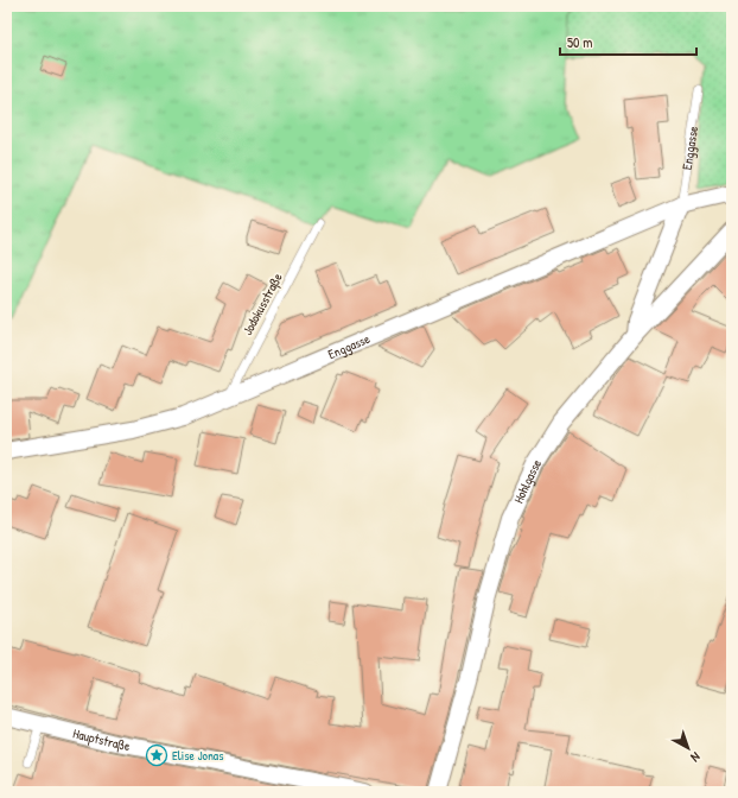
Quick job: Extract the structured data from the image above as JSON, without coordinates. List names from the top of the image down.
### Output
{
  "streets": {
    "street": ["Enggasse", "Hohlgasse", "Hauptstraße"],
    "lane": ["Jodokusstraße"]
  },
  "crossings": [
    ["Enggasse", "Jodokusstraße"],
    ["Enggasse", "Hohlgasse"]
  ],
  "places": {
    "place": ["Elise Jonas"]
  },
  "scale_bar": "50 m",
  "north": "bottom right"
}
